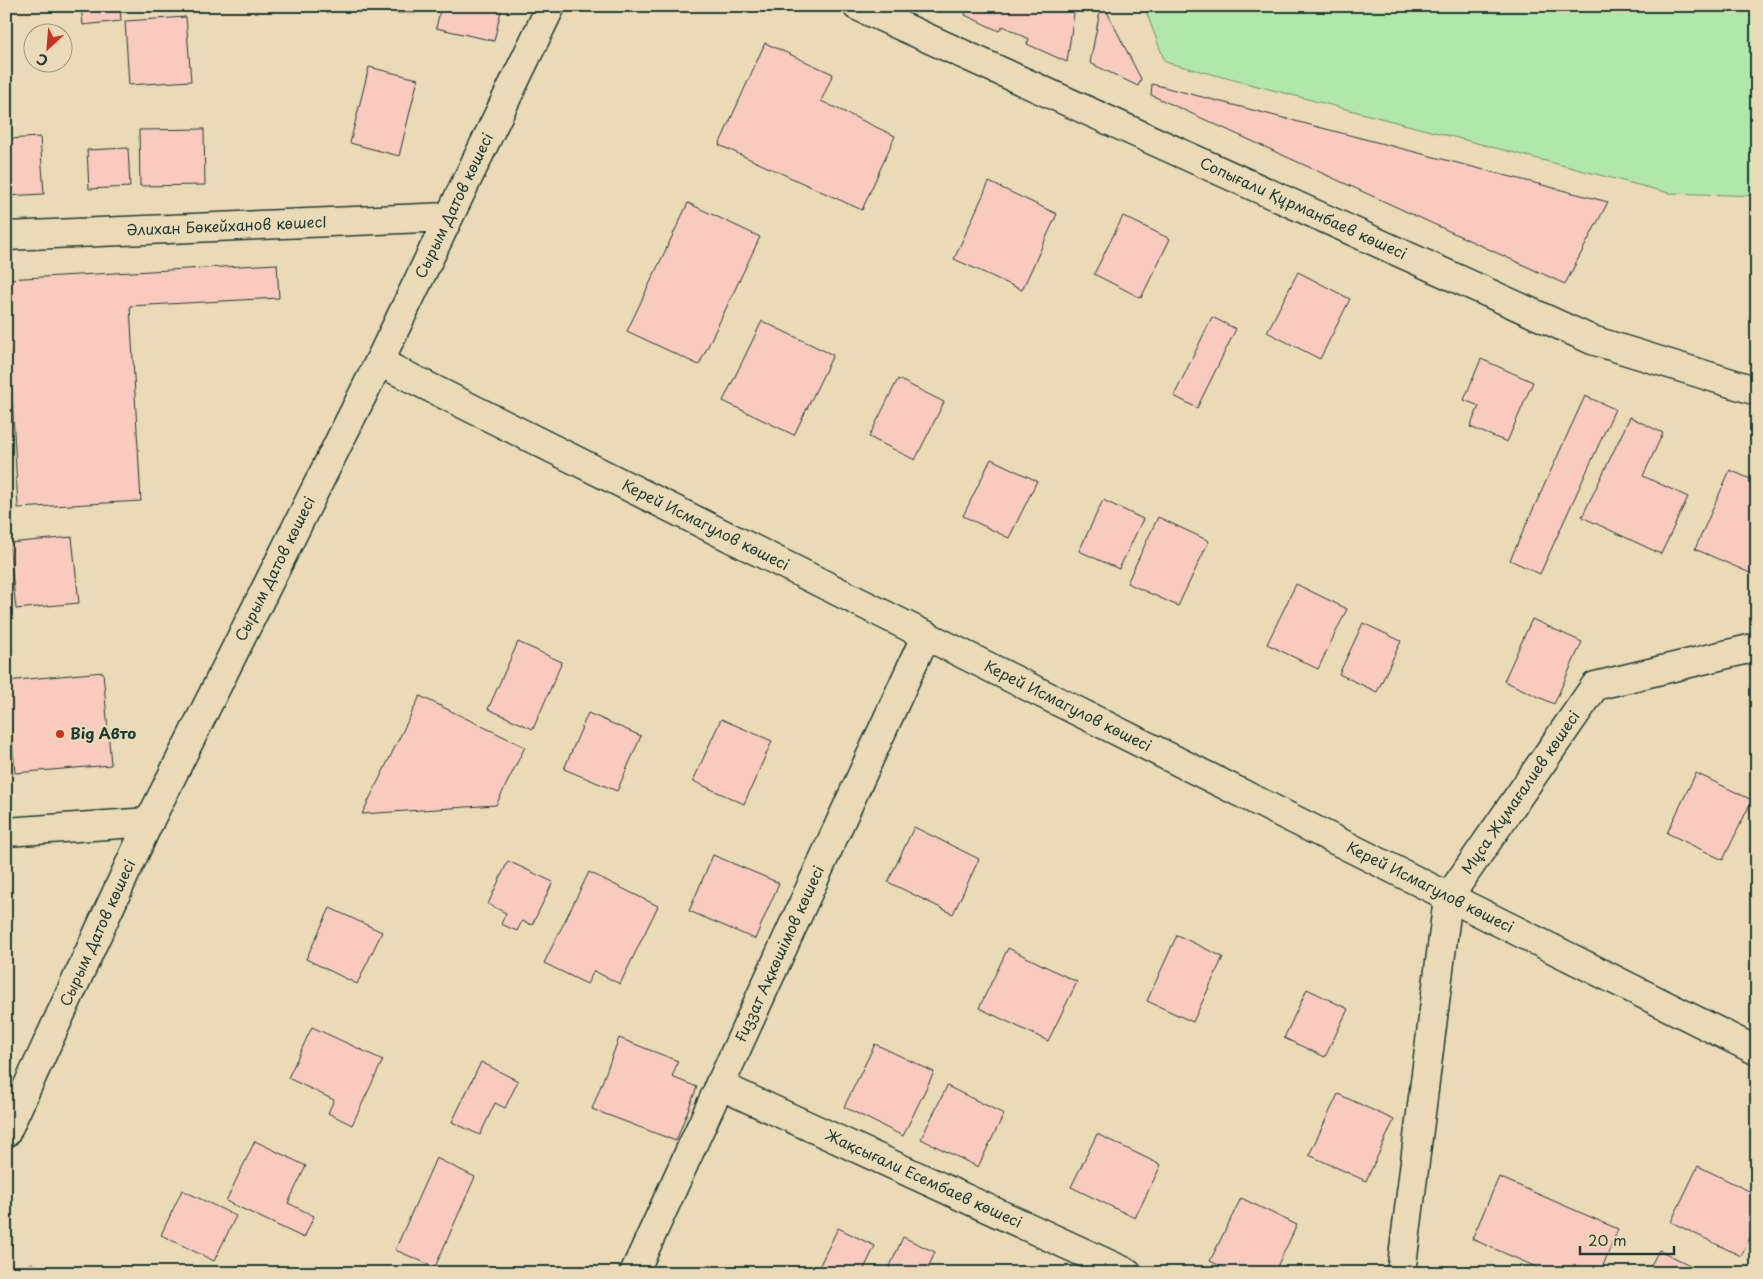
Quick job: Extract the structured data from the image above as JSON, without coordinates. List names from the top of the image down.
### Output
{
  "streets": {
    "street": [
      "Сырым Датов көшесі",
      "Сопығали Құрманбаев көшесі",
      "Әлихан Бөкейханов көшесI",
      "Керей Исмагулов көшесі",
      "Мұса Жұмағалиев көшесі",
      "Ғиззат Ақкөшімов көшесi",
      "Жақсығали Есембаев көшесi"
    ]
  },
  "crossings": [
    ["Сырым Датов көшесі", "Әлихан Бөкейханов көшесI"],
    ["Сырым Датов көшесі", "Керей Исмагулов көшесі"],
    ["Керей Исмагулов көшесі", "Мұса Жұмағалиев көшесі"],
    ["Керей Исмагулов көшесі", "Ғиззат Ақкөшімов көшесi"],
    ["Ғиззат Ақкөшімов көшесi", "Жақсығали Есембаев көшесi"]
  ],
  "places": ["Big Авто"],
  "scale_bar": "20 m",
  "north": "bottom left"
}
